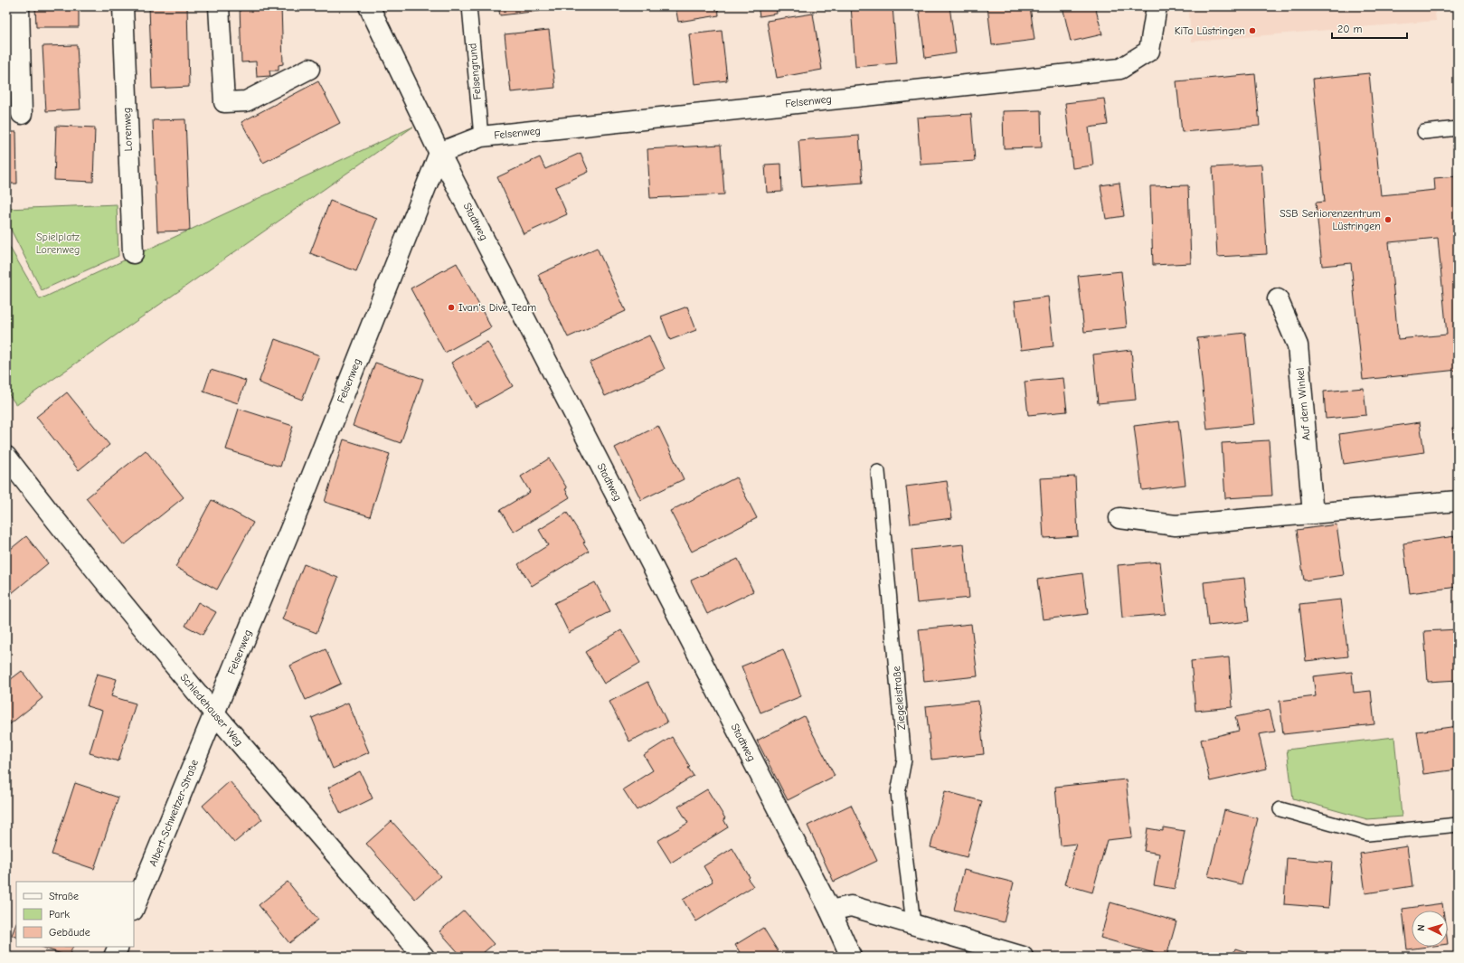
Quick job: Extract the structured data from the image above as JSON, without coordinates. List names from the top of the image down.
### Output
{
  "streets": {
    "street": [
      "Felsenweg",
      "Lorenweg",
      "Stadtweg",
      "Auf dem Winkel",
      "Schledehauser Weg",
      "Albert-Schweitzer-Straße"
    ],
    "lane": ["Felsengrund", "Ziegeleistraße"]
  },
  "crossings": [
    ["Felsengrund", "Felsenweg"],
    ["Felsenweg", "Stadtweg"],
    ["Felsenweg", "Schledehauser Weg"],
    ["Felsenweg", "Albert-Schweitzer-Straße"],
    ["Schledehauser Weg", "Albert-Schweitzer-Straße"]
  ],
  "parks": ["Spielplatz Lorenweg"],
  "places": ["KiTa Lüstringen", "SSB Seniorenzentrum Lüstringen", "Ivan's Dive Team"],
  "legend": ["Straße", "Park", "Gebäude"],
  "scale_bar": "20 m",
  "north": "left"
}
